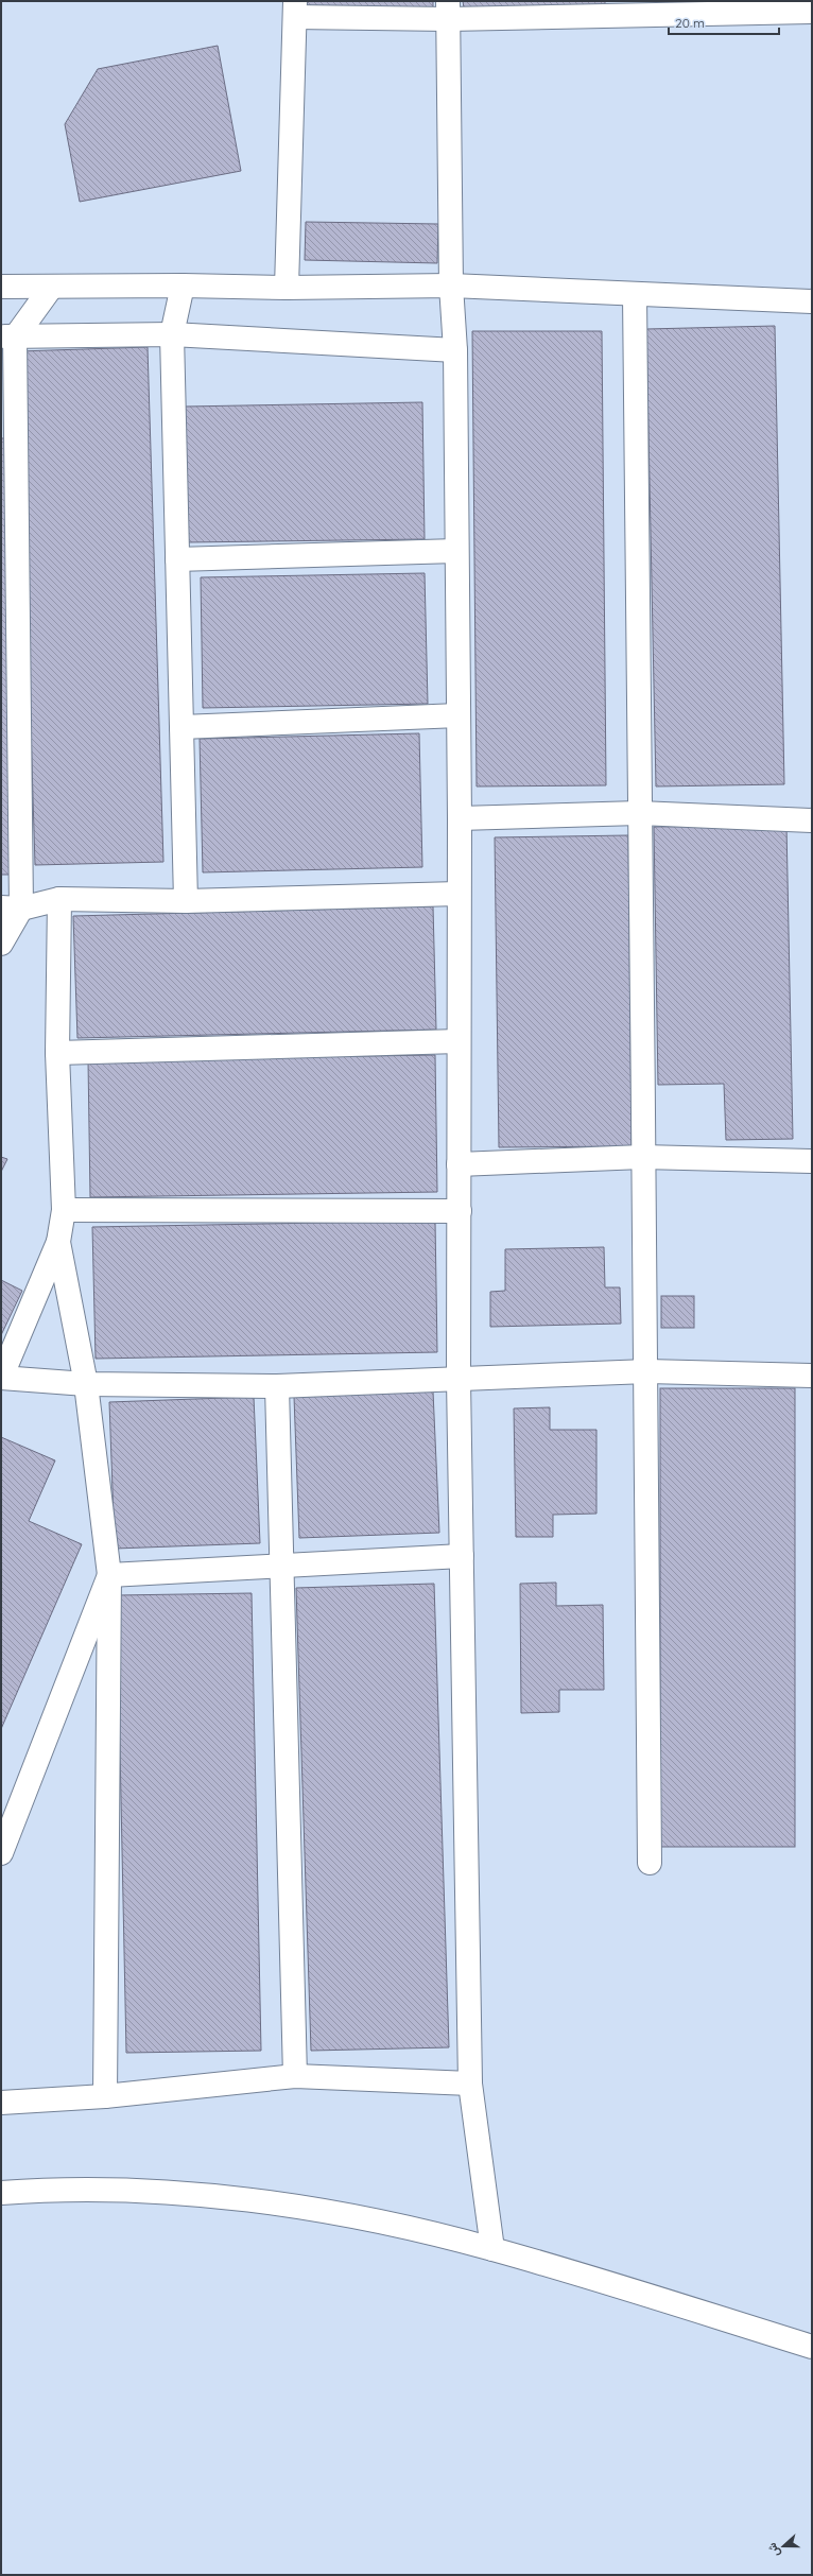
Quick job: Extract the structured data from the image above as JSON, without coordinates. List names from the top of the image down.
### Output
{
  "scale_bar": "20 m",
  "north": "left"
}
